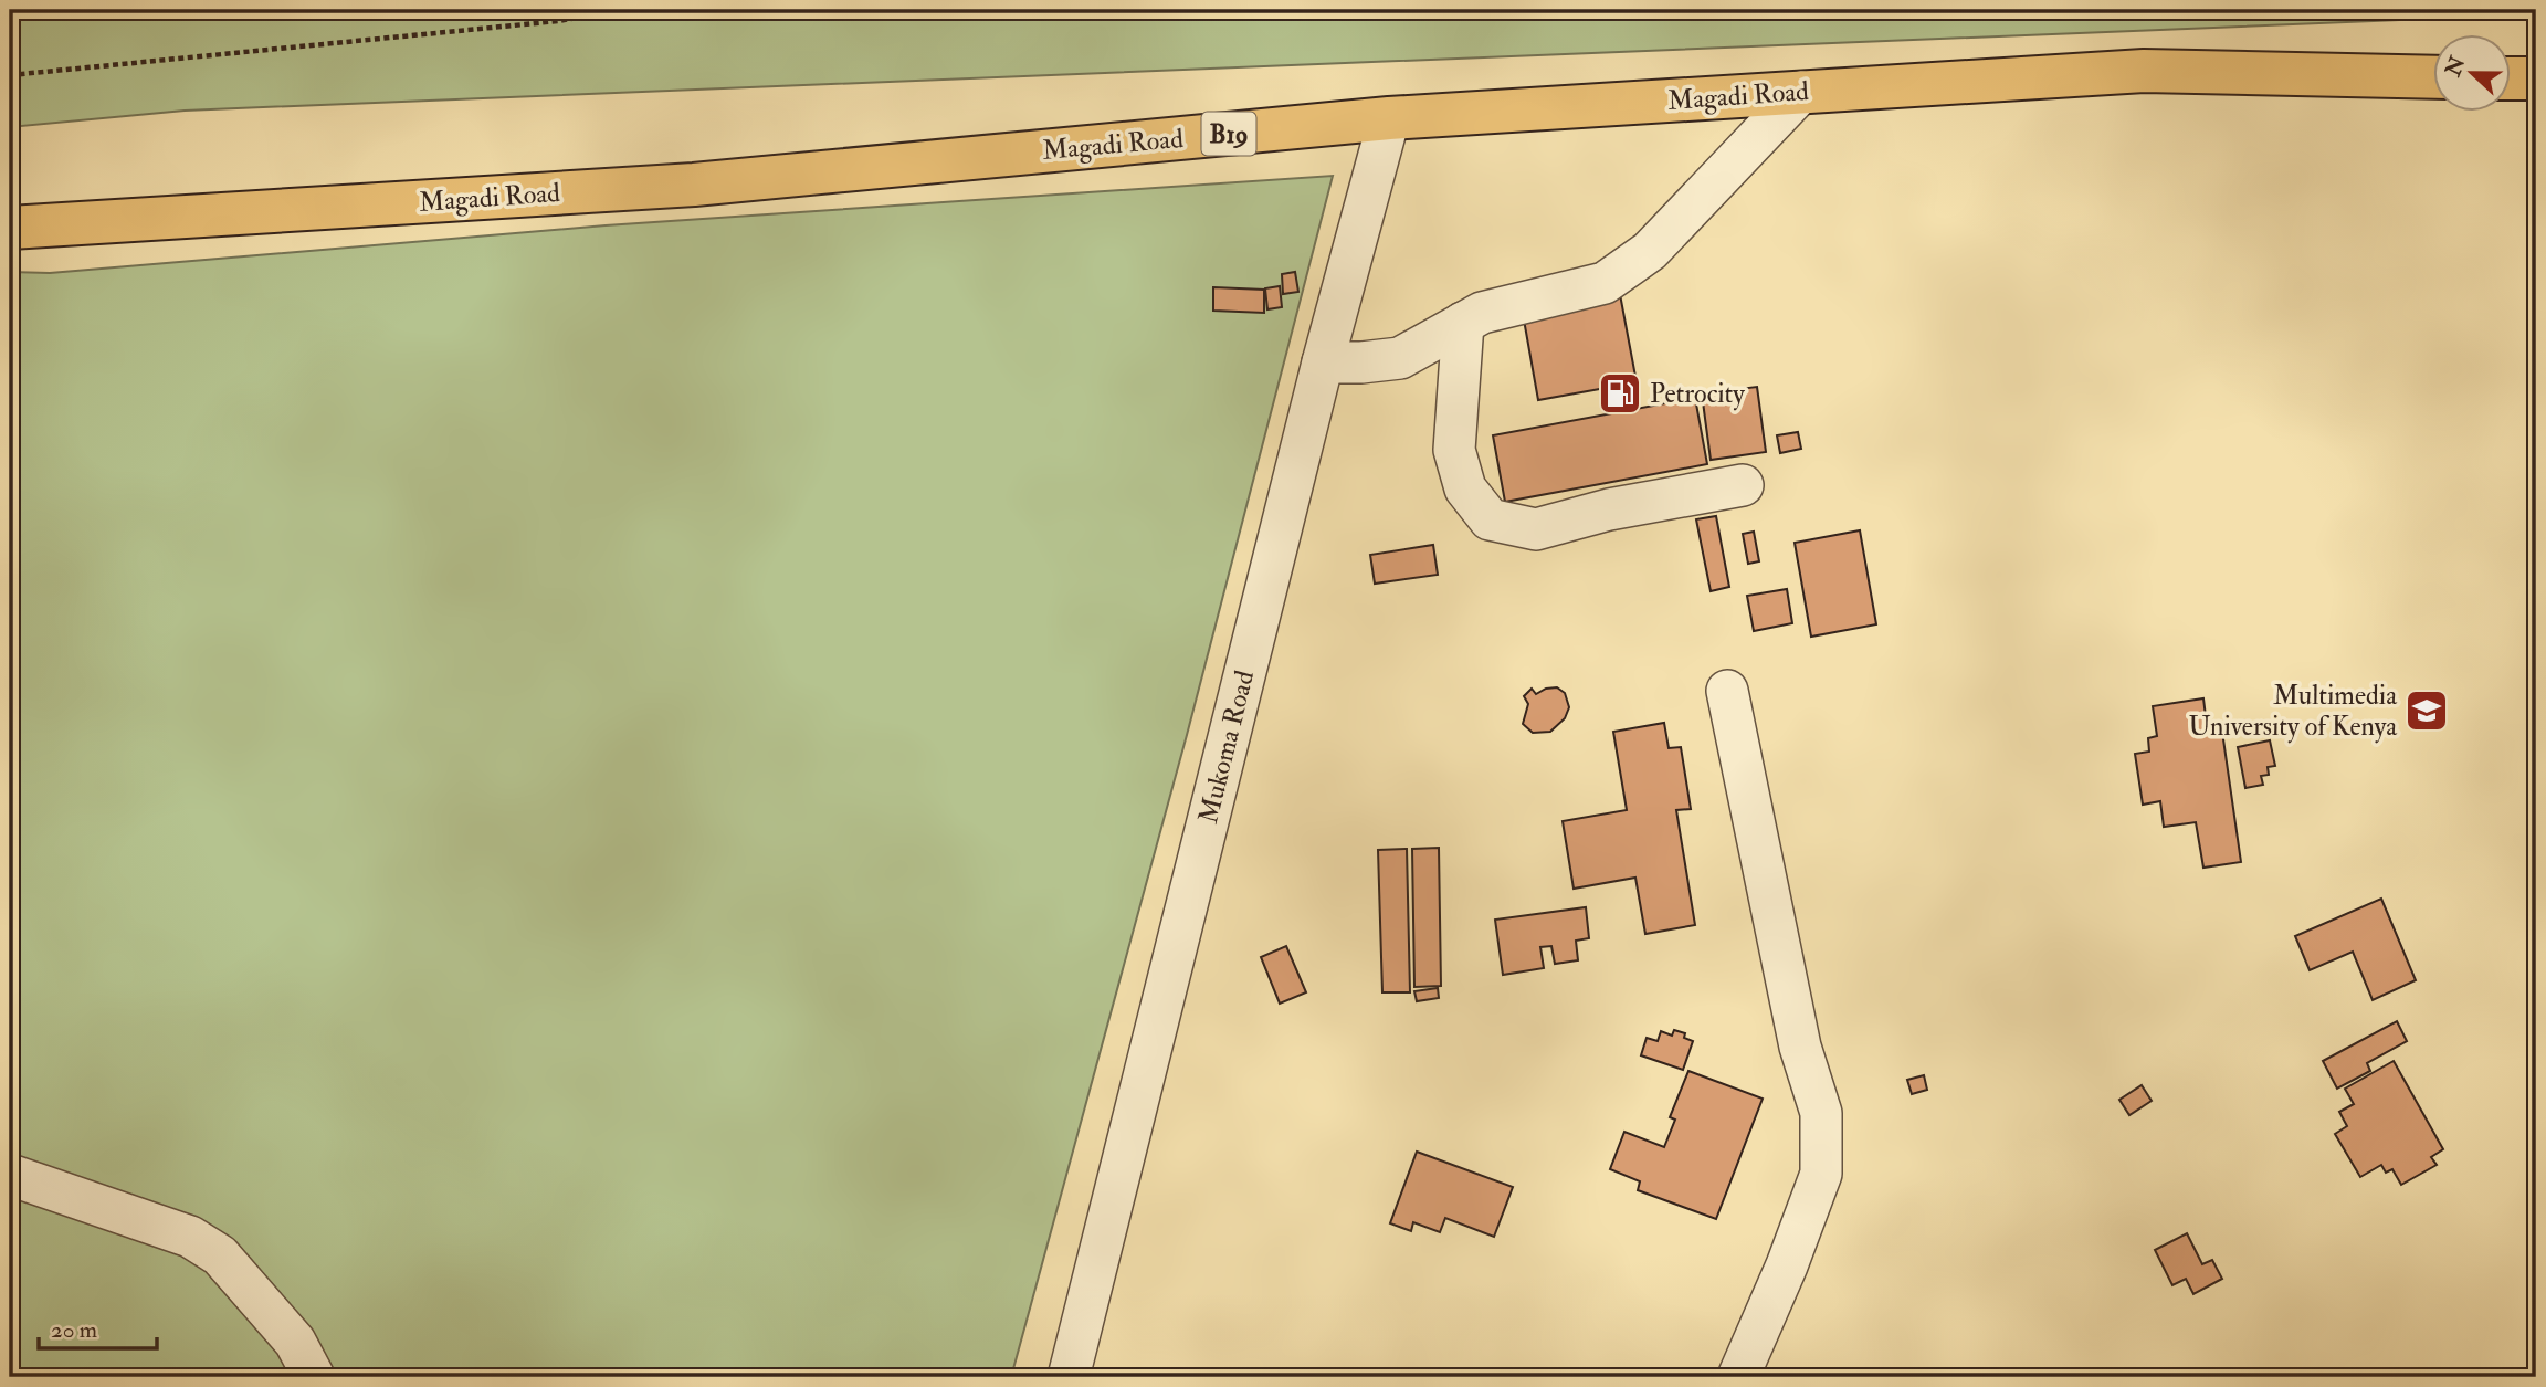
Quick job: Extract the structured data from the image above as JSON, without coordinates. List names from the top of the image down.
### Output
{
  "streets": {
    "highway": ["Magadi Road", "B19"],
    "street": ["Mukoma Road"]
  },
  "crossings": [
    ["Magadi Road", "Mukoma Road"]
  ],
  "places": {
    "fuel station": ["Petrocity"],
    "school or university": ["Multimedia University of Kenya"]
  },
  "scale_bar": "20 m",
  "north": "left"
}
